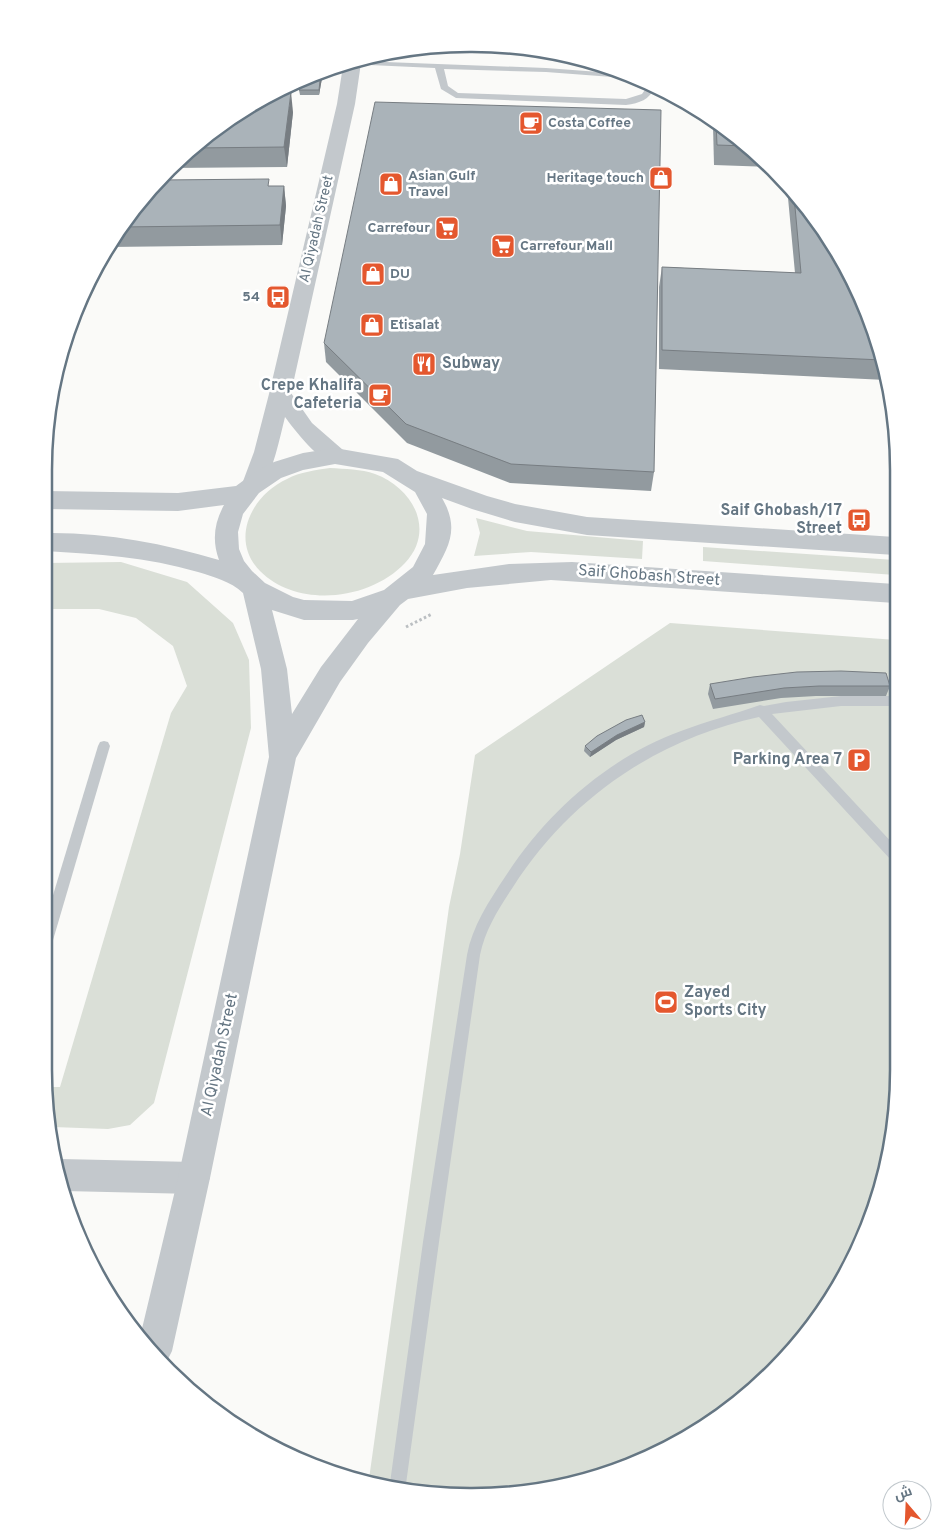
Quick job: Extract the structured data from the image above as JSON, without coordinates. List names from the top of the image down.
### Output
{
  "streets": {
    "street": ["Al Qiyadah Street", "Saif Ghobash Street"]
  },
  "crossings": [
    ["Al Qiyadah Street", "Saif Ghobash Street"]
  ],
  "places": {
    "cafe": ["Costa Coffee", "Crepe Khalifa Cafeteria"],
    "shop": [
      "Heritage touch",
      "Asian Gulf Travel",
      "DU",
      "Etisalat"
    ],
    "supermarket": ["Carrefour", "Carrefour Mall"],
    "bus stop": ["54", "Saif Ghobash/17 Street"],
    "restaurant": ["Subway"],
    "parking": ["Parking Area 7"],
    "sports": ["Zayed Sports City"]
  },
  "north": "top"
}
